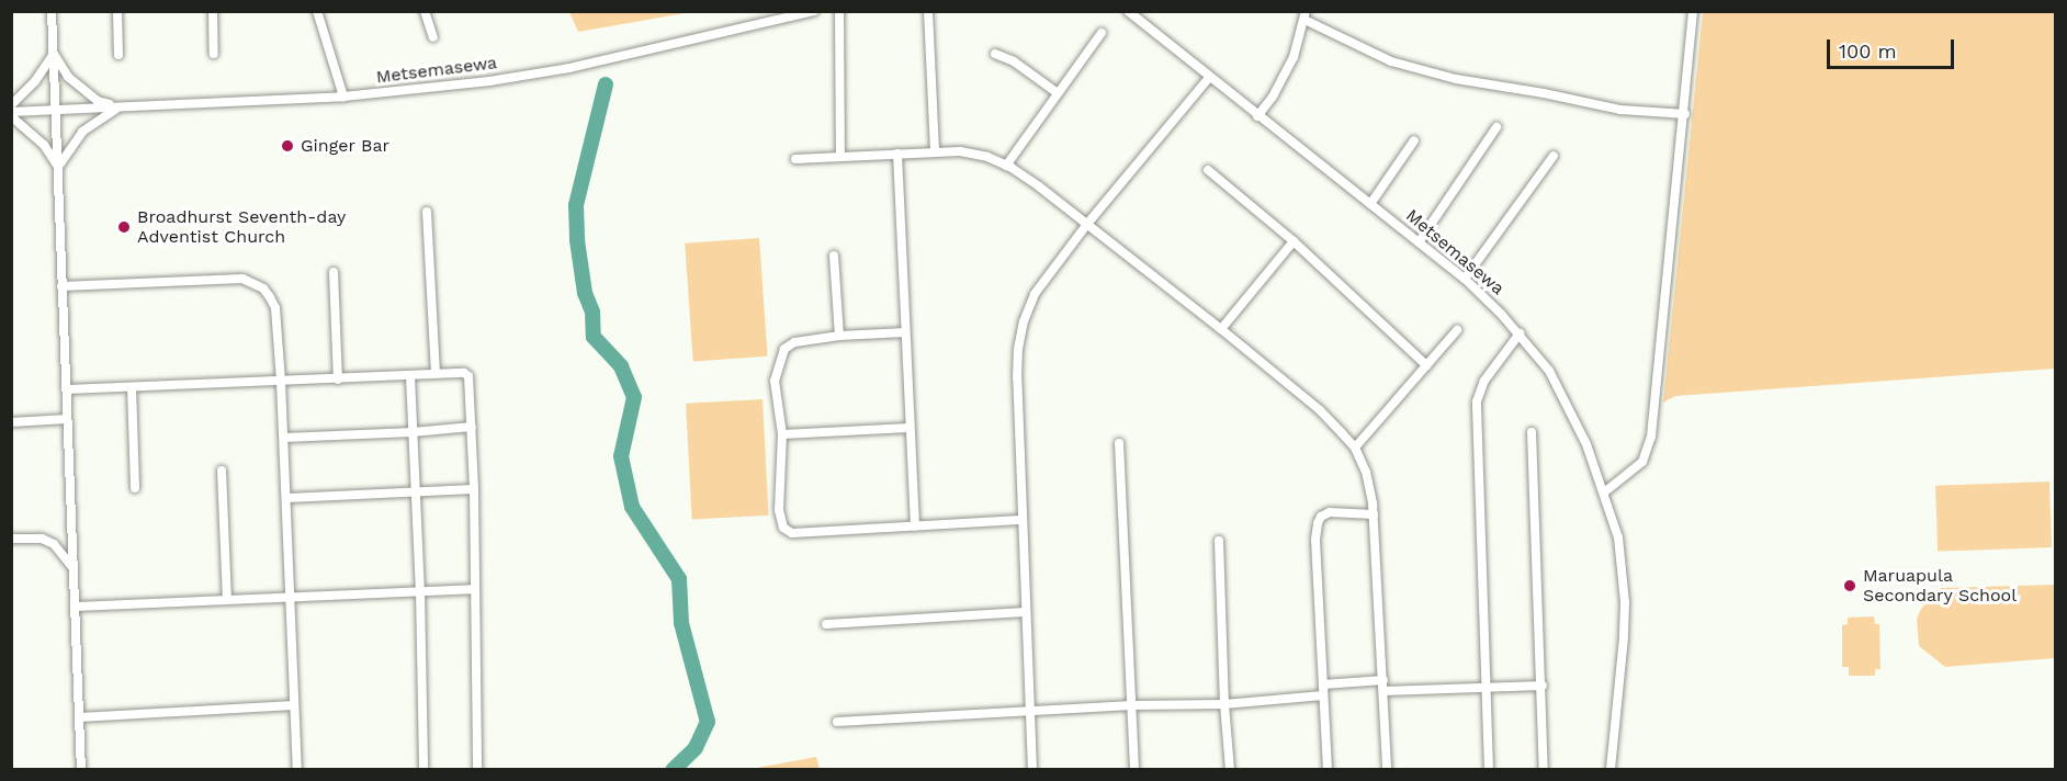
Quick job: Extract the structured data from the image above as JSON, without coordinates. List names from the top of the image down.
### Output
{
  "streets": {
    "street": ["Metsemasewa"]
  },
  "places": ["Ginger Bar", "Broadhurst Seventh-day Adventist Church", "Maruapula Secondary School"],
  "scale_bar": "100 m"
}
